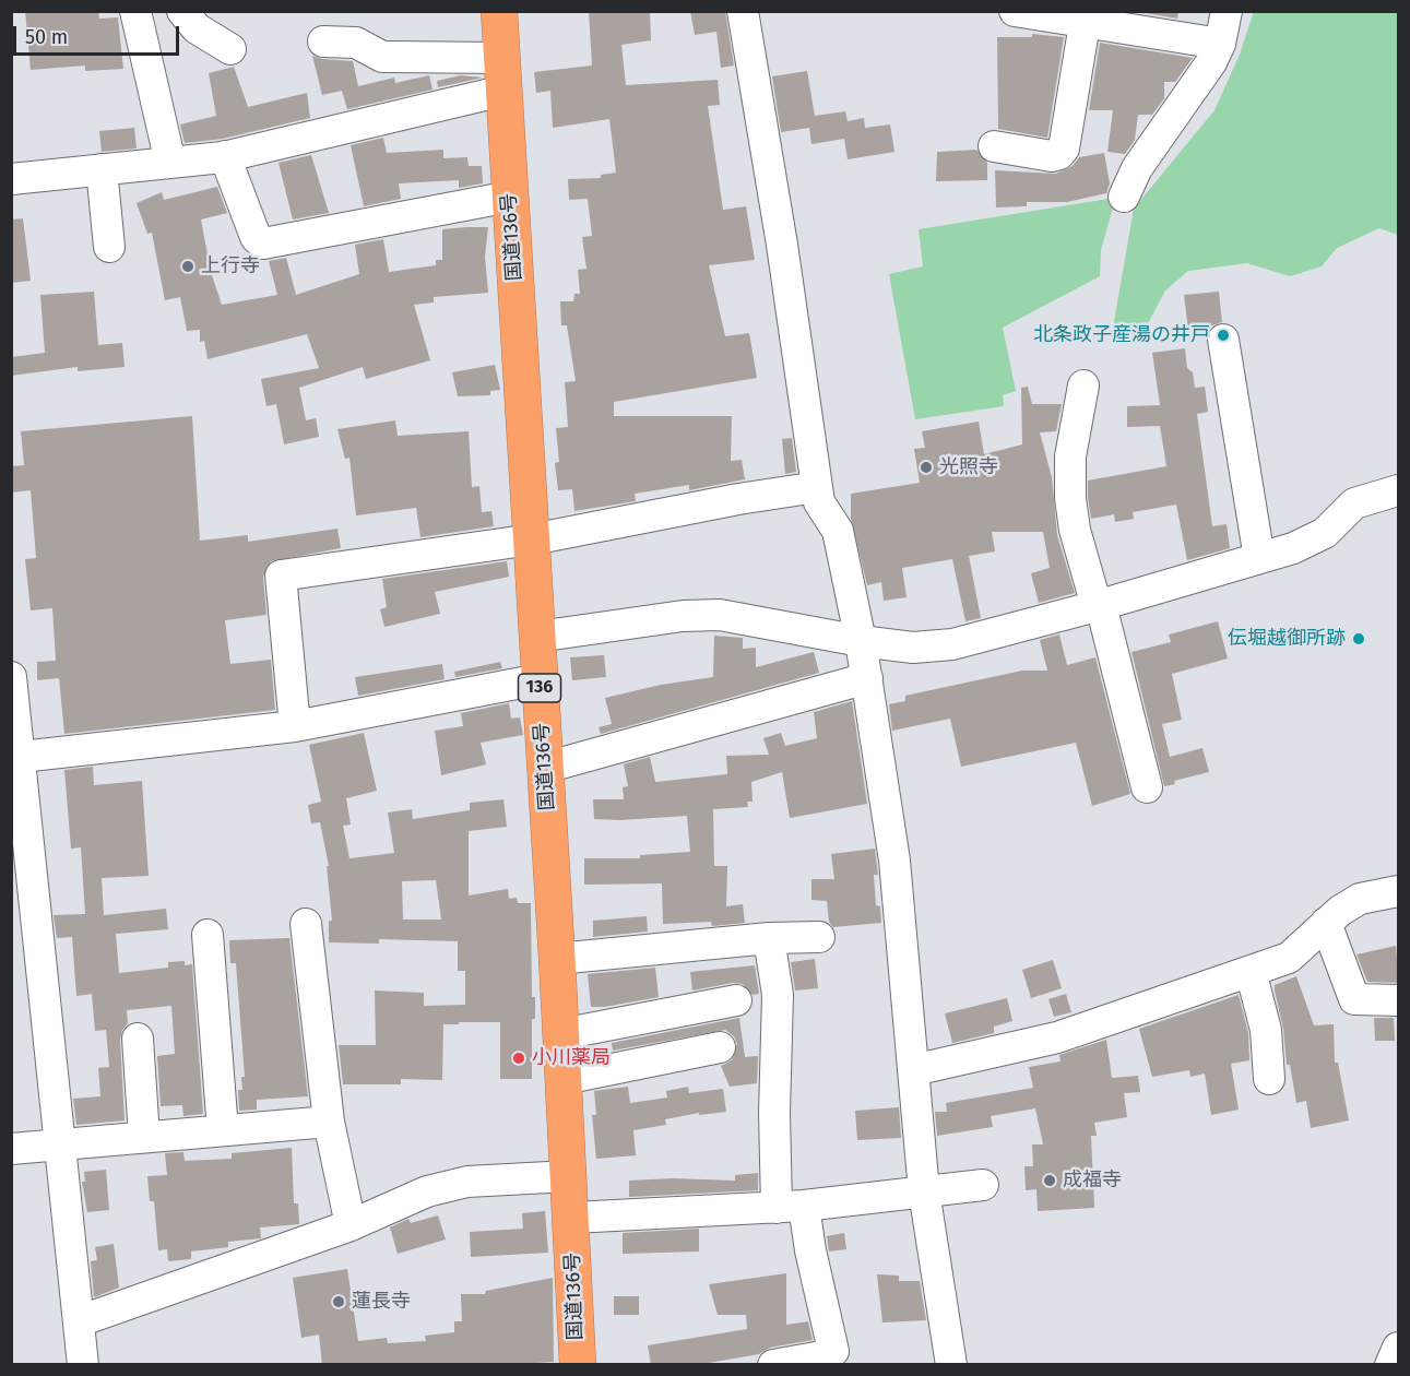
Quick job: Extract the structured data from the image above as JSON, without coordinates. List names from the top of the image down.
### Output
{
  "streets": {
    "highway": ["国道136号", "136"]
  },
  "places": [
    "上行寺",
    "北条政子産湯の井戸",
    "光照寺",
    "伝堀越御所跡",
    "小川薬局",
    "成福寺",
    "蓮長寺"
  ],
  "scale_bar": "50 m"
}
